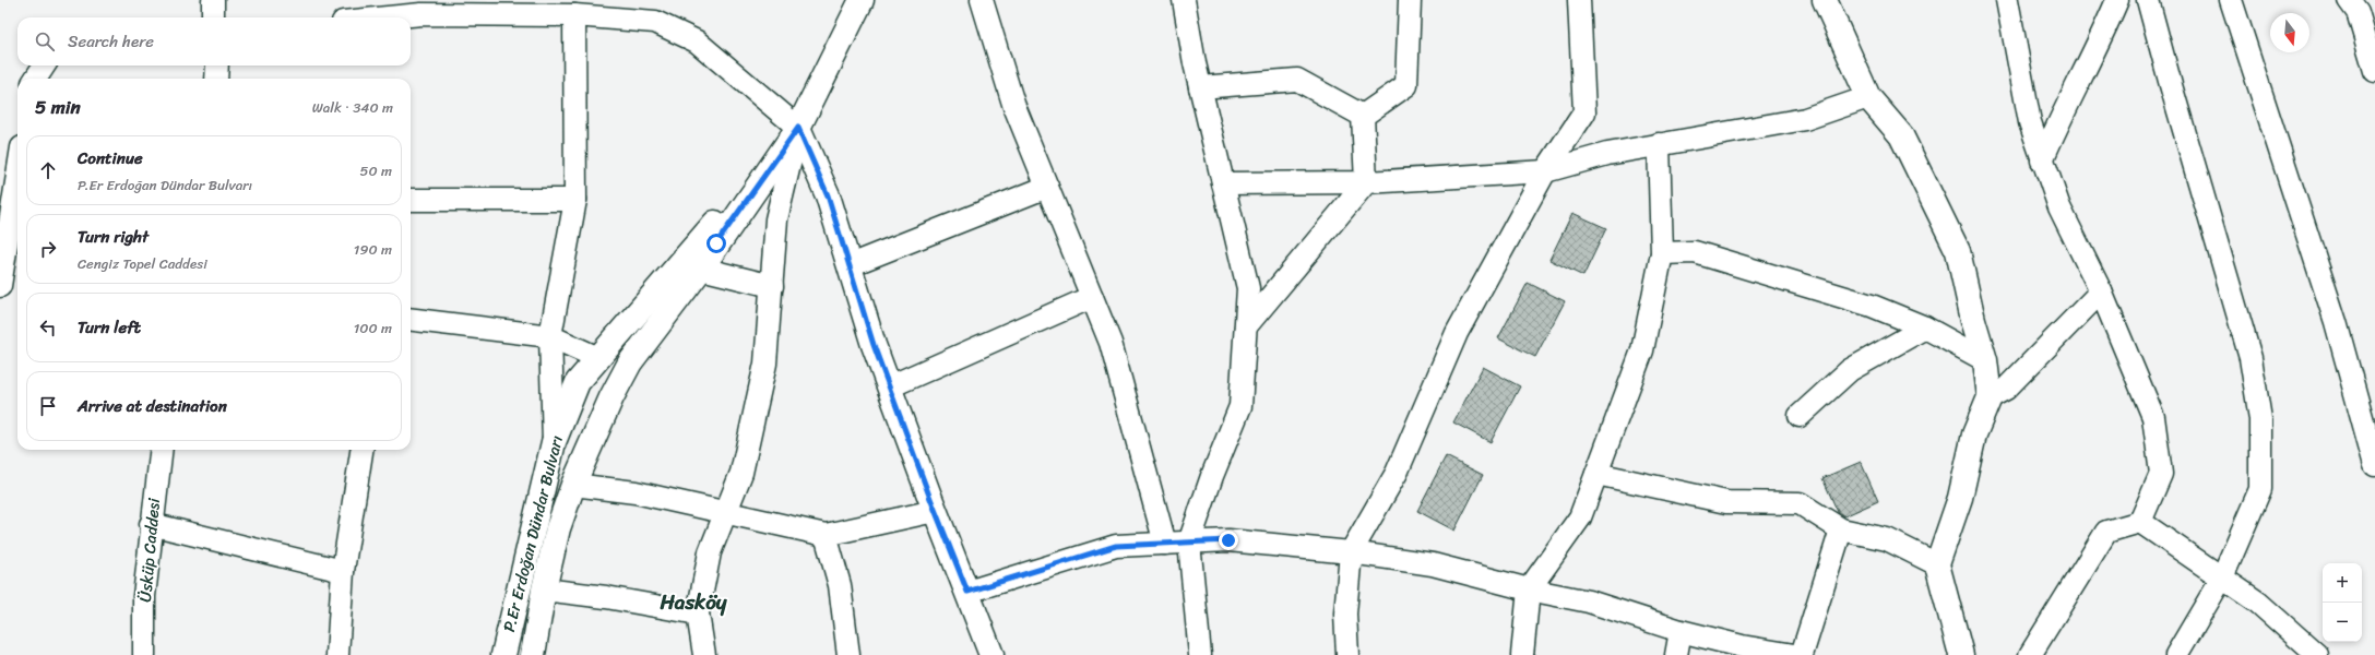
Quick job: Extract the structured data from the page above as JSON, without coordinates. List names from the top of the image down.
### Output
{
  "streets": {
    "main road": ["P.Er Erdoğan Dündar Bulvarı"],
    "street": ["Üsküp Caddesi"]
  },
  "districts": ["Hasköy"],
  "north": "bottom",
  "page": {
    "search": "Search here",
    "heading": ["5 min", "Walk · 340 m"],
    "list": [
      ["Continue", "P.Er Erdoğan Dündar Bulvarı", "50 m"],
      ["Turn right", "Cengiz Topel Caddesi", "190 m"],
      ["Turn left", "100 m"],
      "Arrive at destination"
    ],
    "map_buttons": ["+", "−"]
  }
}
